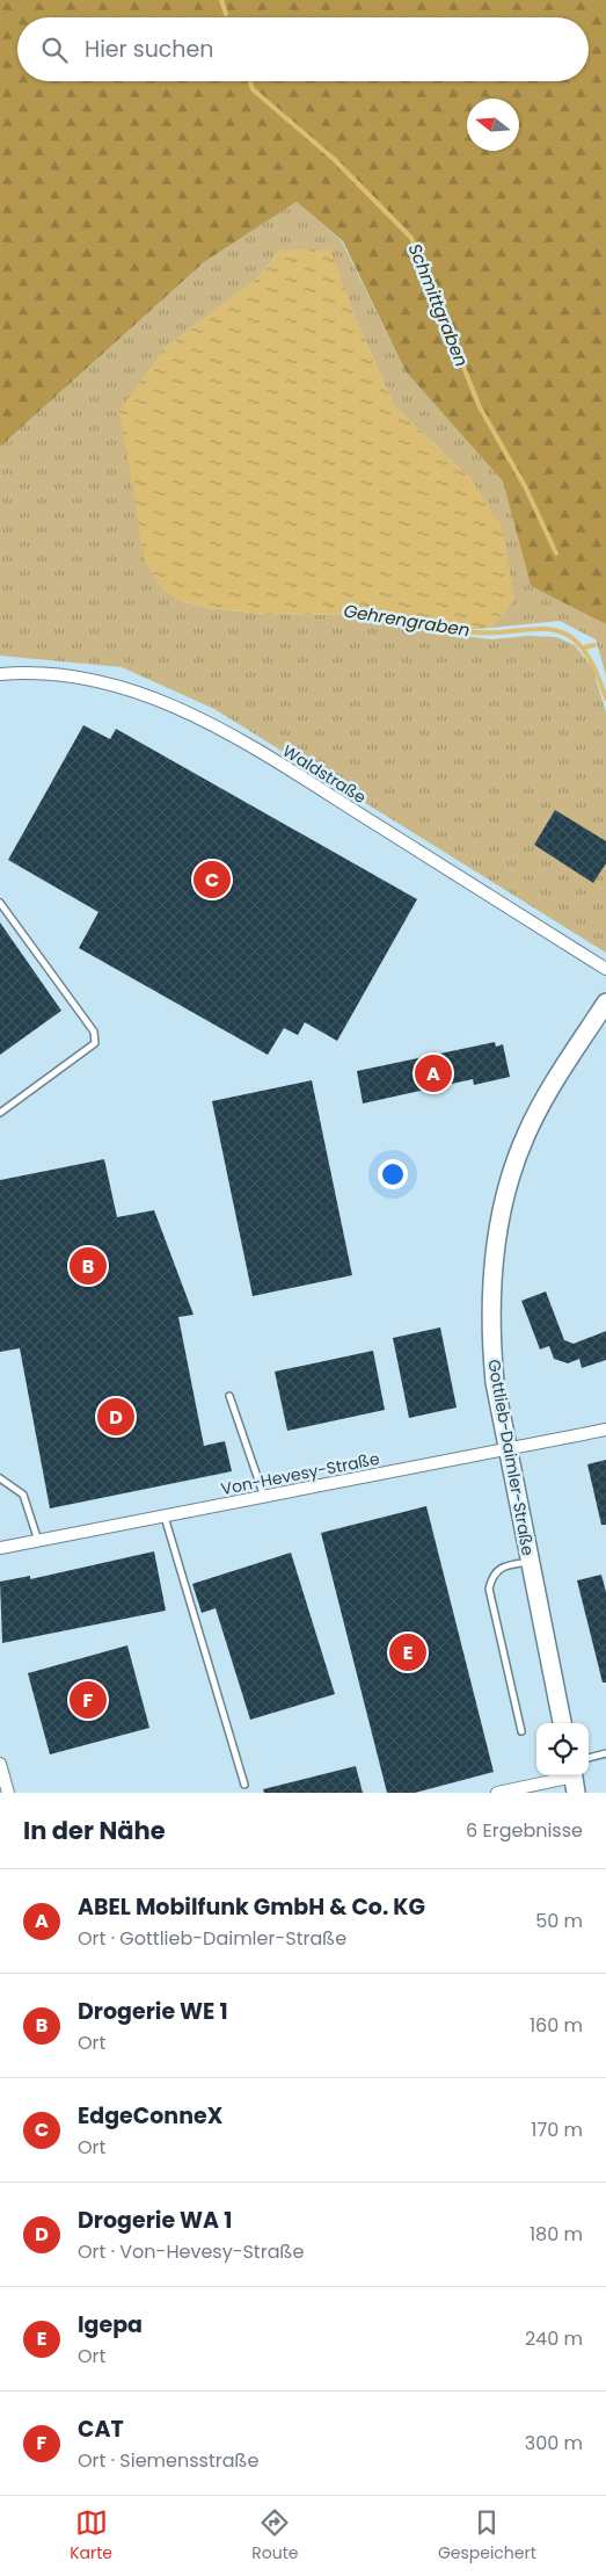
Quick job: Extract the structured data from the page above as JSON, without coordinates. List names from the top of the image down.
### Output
{
  "streets": {
    "street": ["Waldstraße", "Gottlieb-Daimler-Straße", "Von-Hevesy-Straße"]
  },
  "crossings": [
    ["Gottlieb-Daimler-Straße", "Von-Hevesy-Straße"]
  ],
  "water": ["Schmittgraben", "Gehrengraben"],
  "north": "left",
  "page": {
    "search": "Hier suchen",
    "pins": [
      "C",
      "A",
      "B",
      "D",
      "E",
      "F"
    ],
    "heading": ["In der Nähe", "6 Ergebnisse"],
    "list": [
      {
        "mark": "A",
        "name": "ABEL Mobilfunk GmbH & Co. KG",
        "note": "Ort · Gottlieb-Daimler-Straße",
        "value": "50 m"
      },
      {
        "mark": "B",
        "name": "Drogerie WE 1",
        "note": "Ort",
        "value": "160 m"
      },
      {
        "mark": "C",
        "name": "EdgeConneX",
        "note": "Ort",
        "value": "170 m"
      },
      {
        "mark": "D",
        "name": "Drogerie WA 1",
        "note": "Ort · Von-Hevesy-Straße",
        "value": "180 m"
      },
      {
        "mark": "E",
        "name": "Igepa",
        "note": "Ort",
        "value": "240 m"
      },
      {
        "mark": "F",
        "name": "CAT",
        "note": "Ort · Siemensstraße",
        "value": "300 m"
      }
    ],
    "nav": ["Karte", "Route", "Gespeichert"]
  }
}
